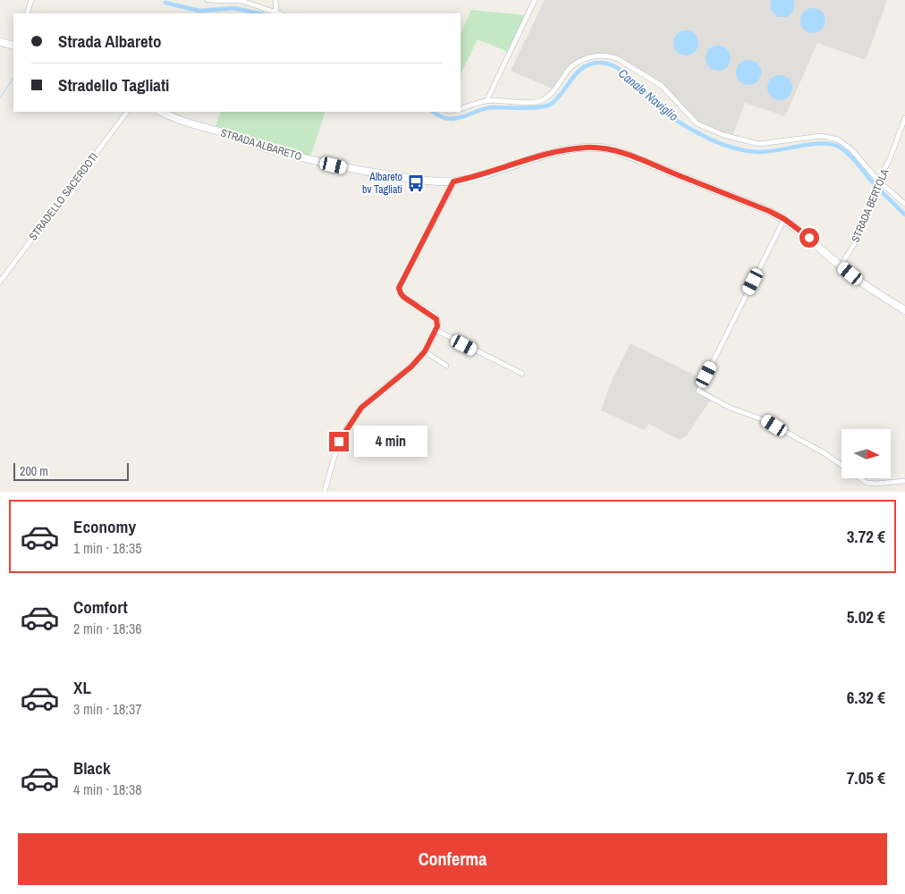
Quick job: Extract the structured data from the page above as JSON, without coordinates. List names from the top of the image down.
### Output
{
  "streets": {
    "street": ["STRADA ALBARETO", "STRADELLO SACERDOTI", "STRADA BERTOLA"]
  },
  "crossings": [
    ["STRADA ALBARETO", "STRADA BERTOLA"]
  ],
  "water": ["Canale Naviglio"],
  "places": {
    "bus stop": ["Albareto bv Tagliati"]
  },
  "scale_bar": "200 m",
  "north": "right",
  "page": {
    "banner": ["Strada Albareto", "Stradello Tagliati"],
    "bubble": "4 min",
    "scale": "200 m",
    "list": [
      {
        "name": "Economy",
        "note": "1 min · 18:35",
        "value": "3.72 €"
      },
      {
        "name": "Comfort",
        "note": "2 min · 18:36",
        "value": "5.02 €"
      },
      {
        "name": "XL",
        "note": "3 min · 18:37",
        "value": "6.32 €"
      },
      {
        "name": "Black",
        "note": "4 min · 18:38",
        "value": "7.05 €"
      }
    ],
    "buttons": "Conferma"
  }
}
